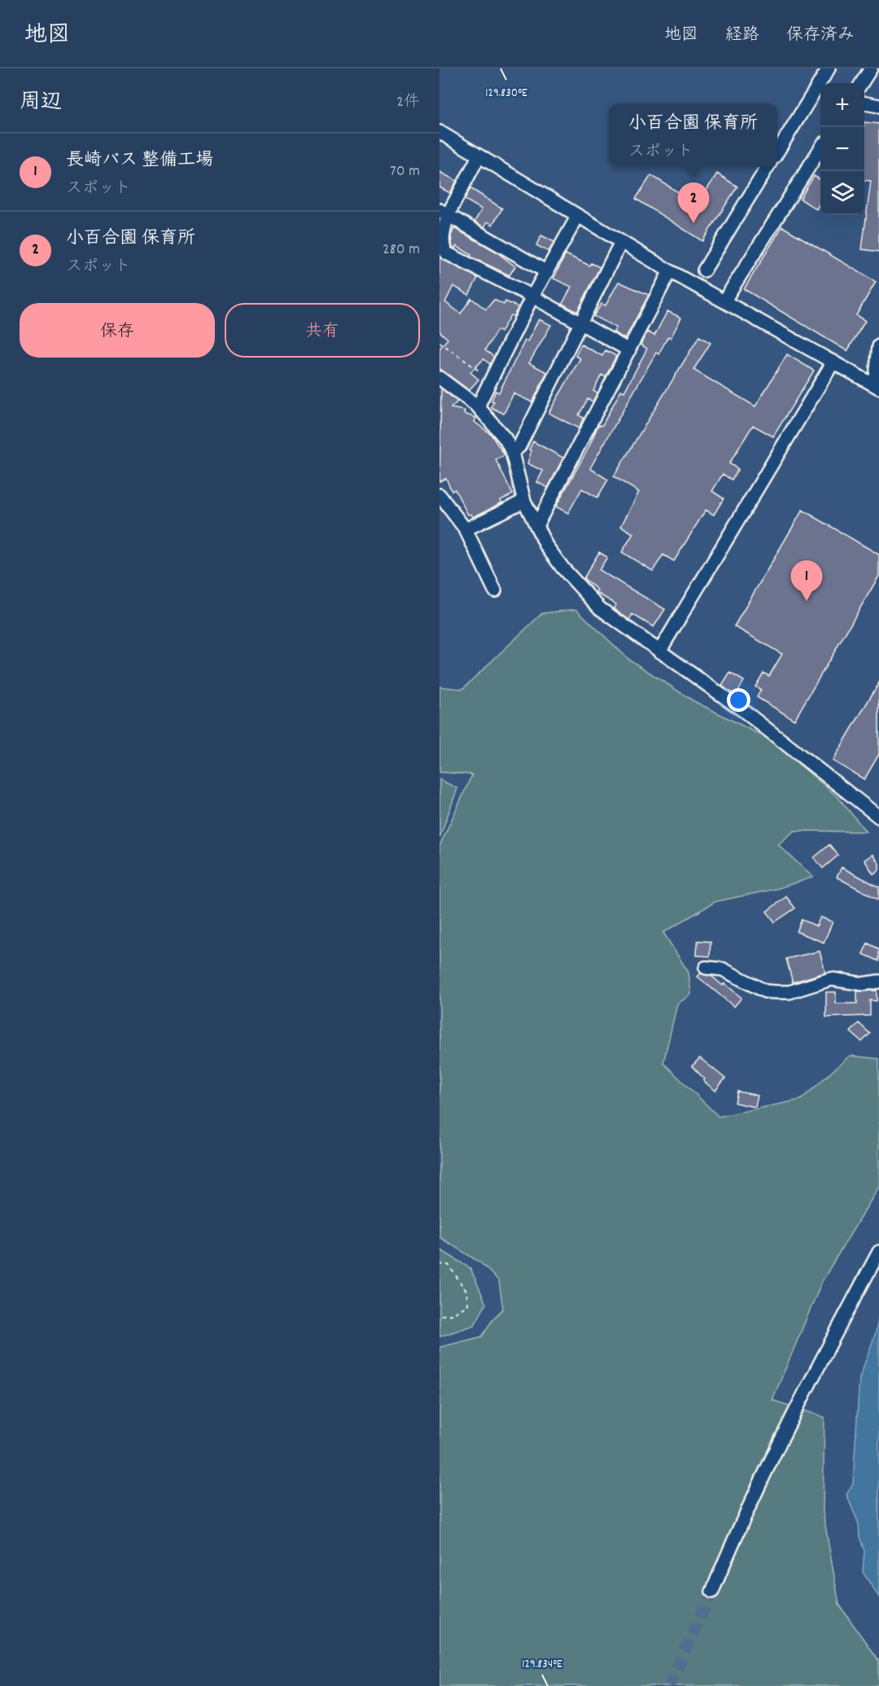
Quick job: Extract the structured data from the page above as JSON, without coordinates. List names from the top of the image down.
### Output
{
  "page": {
    "header": "地図",
    "nav": ["地図", "経路", "保存済み"],
    "heading": ["周辺", "2件"],
    "map_buttons": ["+", "−"],
    "popup": ["小百合園 保育所", "スポット"],
    "list": [
      {
        "mark": "1",
        "name": "長崎バス 整備工場",
        "note": "スポット",
        "value": "70 m"
      },
      {
        "mark": "2",
        "name": "小百合園 保育所",
        "note": "スポット",
        "value": "280 m"
      }
    ],
    "pins": ["2", "1"],
    "buttons": ["保存", "共有"]
  },
  "coordinates": ["129.830°E", "129.834°E"]
}
